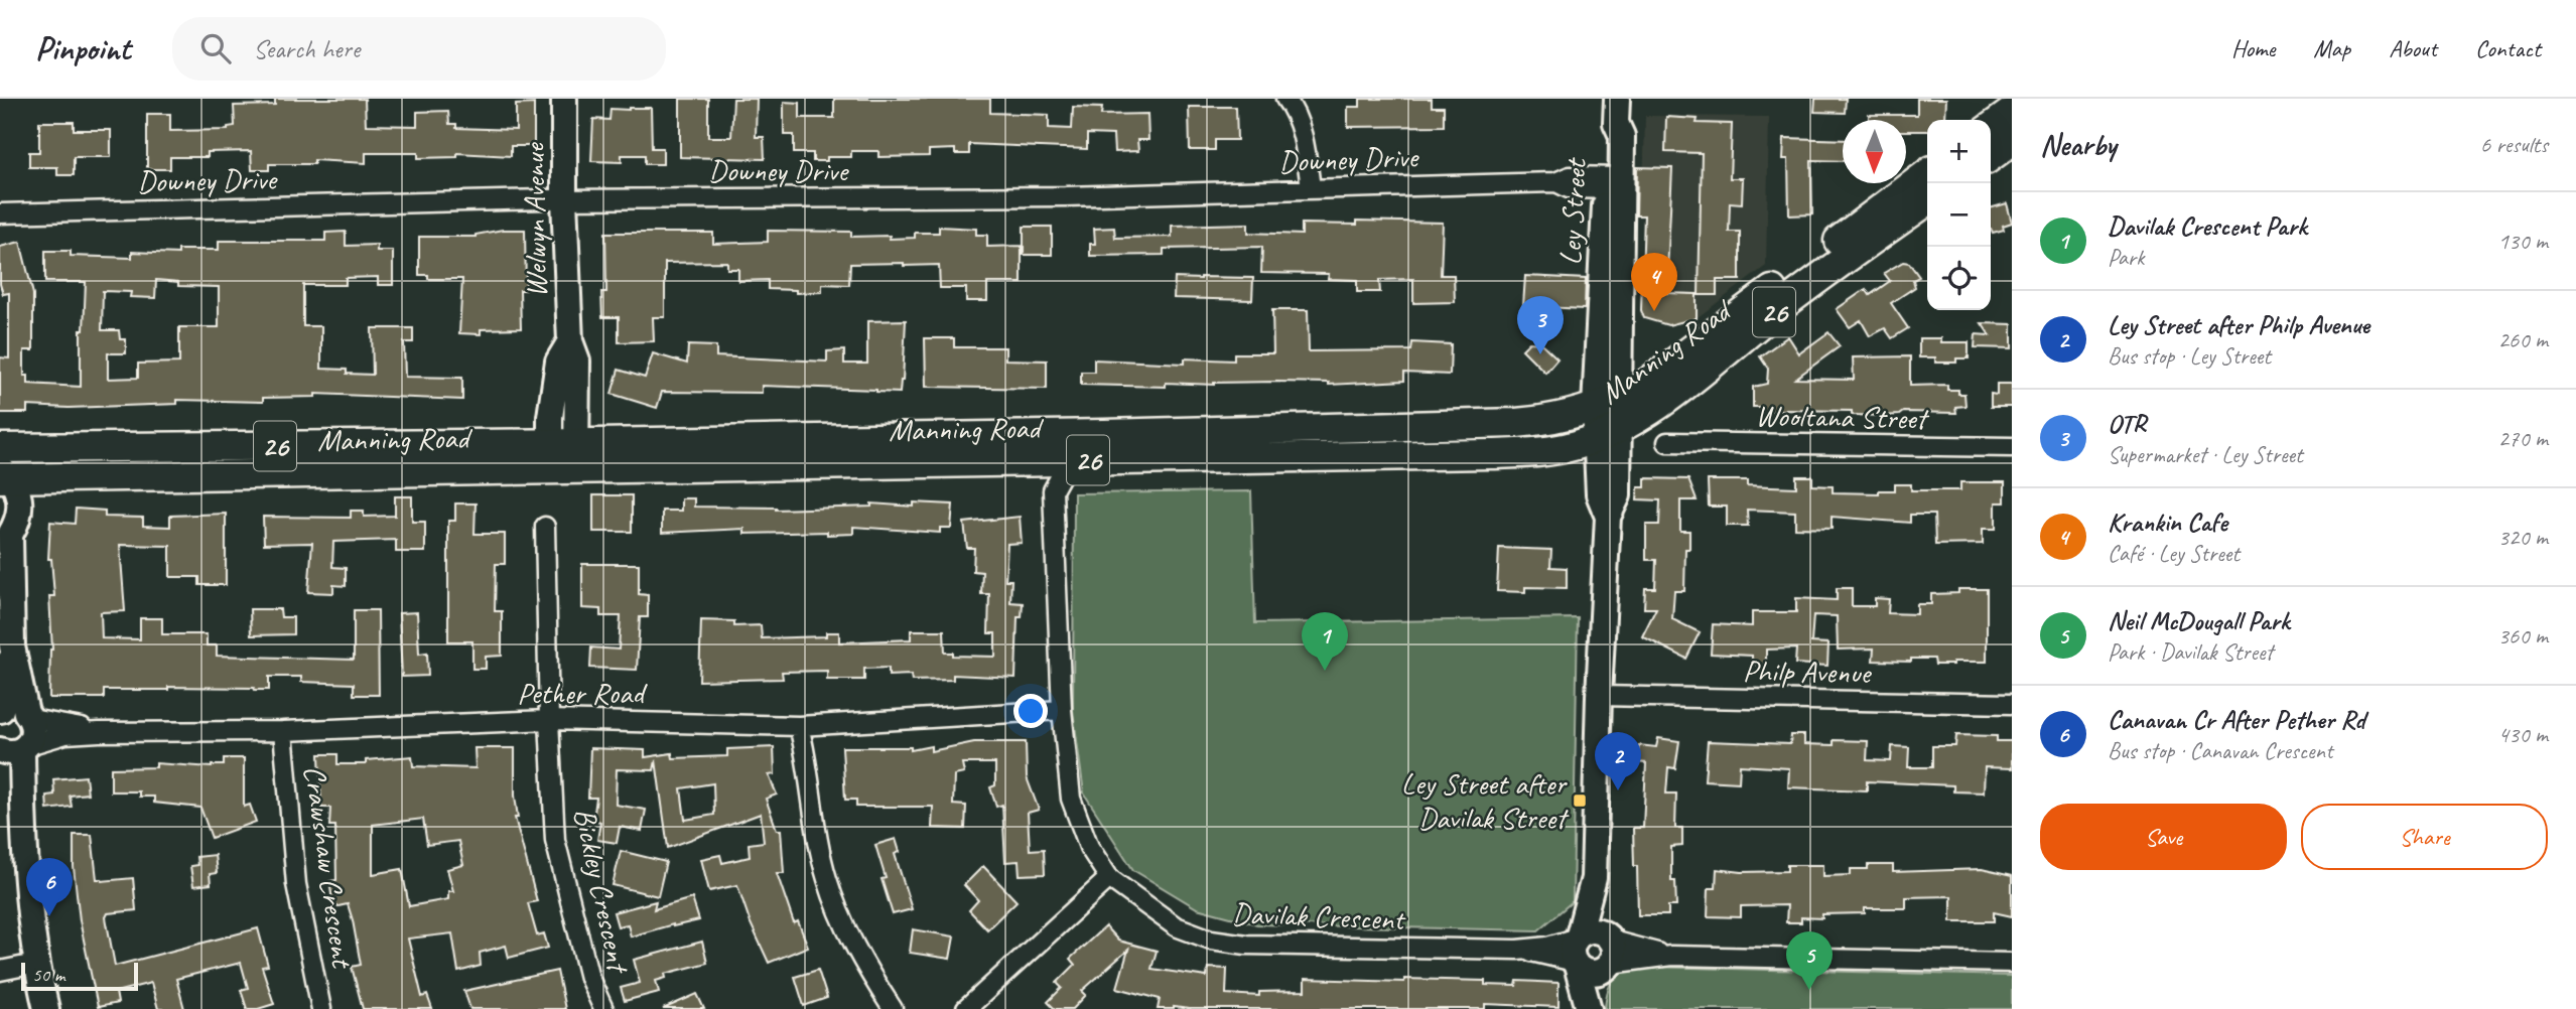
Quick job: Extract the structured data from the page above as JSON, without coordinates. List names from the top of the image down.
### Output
{
  "streets": {
    "main road": ["26", "Manning Road"],
    "street": [
      "Downey Drive",
      "Ley Street",
      "Welwyn Avenue",
      "Wooltana Street",
      "Philp Avenue",
      "Pether Road",
      "Crawshaw Crescent",
      "Bickley Crescent",
      "Davilak Crescent"
    ]
  },
  "crossings": [
    ["Downey Drive", "Ley Street"],
    ["Downey Drive", "Welwyn Avenue"],
    ["Ley Street", "Manning Road"],
    ["Ley Street", "Philp Avenue"],
    ["Ley Street", "Davilak Crescent"],
    ["Welwyn Avenue", "Manning Road"],
    ["Pether Road", "Crawshaw Crescent"],
    ["Pether Road", "Bickley Crescent"],
    ["Pether Road", "Davilak Crescent"]
  ],
  "places": {
    "transit": ["Ley Street after Davilak Street"]
  },
  "scale_bar": "50 m",
  "north": "bottom",
  "page": {
    "header": "Pinpoint",
    "search": "Search here",
    "nav": [
      "Home",
      "Map",
      "About",
      "Contact"
    ],
    "heading": ["Nearby", "6 results"],
    "map_buttons": ["+", "−"],
    "list": [
      {
        "mark": "1",
        "name": "Davilak Crescent Park",
        "note": "Park",
        "value": "130 m"
      },
      {
        "mark": "2",
        "name": "Ley Street after Philp Avenue",
        "note": "Bus stop · Ley Street",
        "value": "260 m"
      },
      {
        "mark": "3",
        "name": "OTR",
        "note": "Supermarket · Ley Street",
        "value": "270 m"
      },
      {
        "mark": "4",
        "name": "Krankin Cafe",
        "note": "Café · Ley Street",
        "value": "320 m"
      },
      {
        "mark": "5",
        "name": "Neil McDougall Park",
        "note": "Park · Davilak Street",
        "value": "360 m"
      },
      {
        "mark": "6",
        "name": "Canavan Cr After Pether Rd",
        "note": "Bus stop · Canavan Crescent",
        "value": "430 m"
      }
    ],
    "pins": [
      "4",
      "3",
      "1",
      "2",
      "6",
      "5"
    ],
    "buttons": ["Save", "Share"],
    "scale": "50 m"
  }
}
